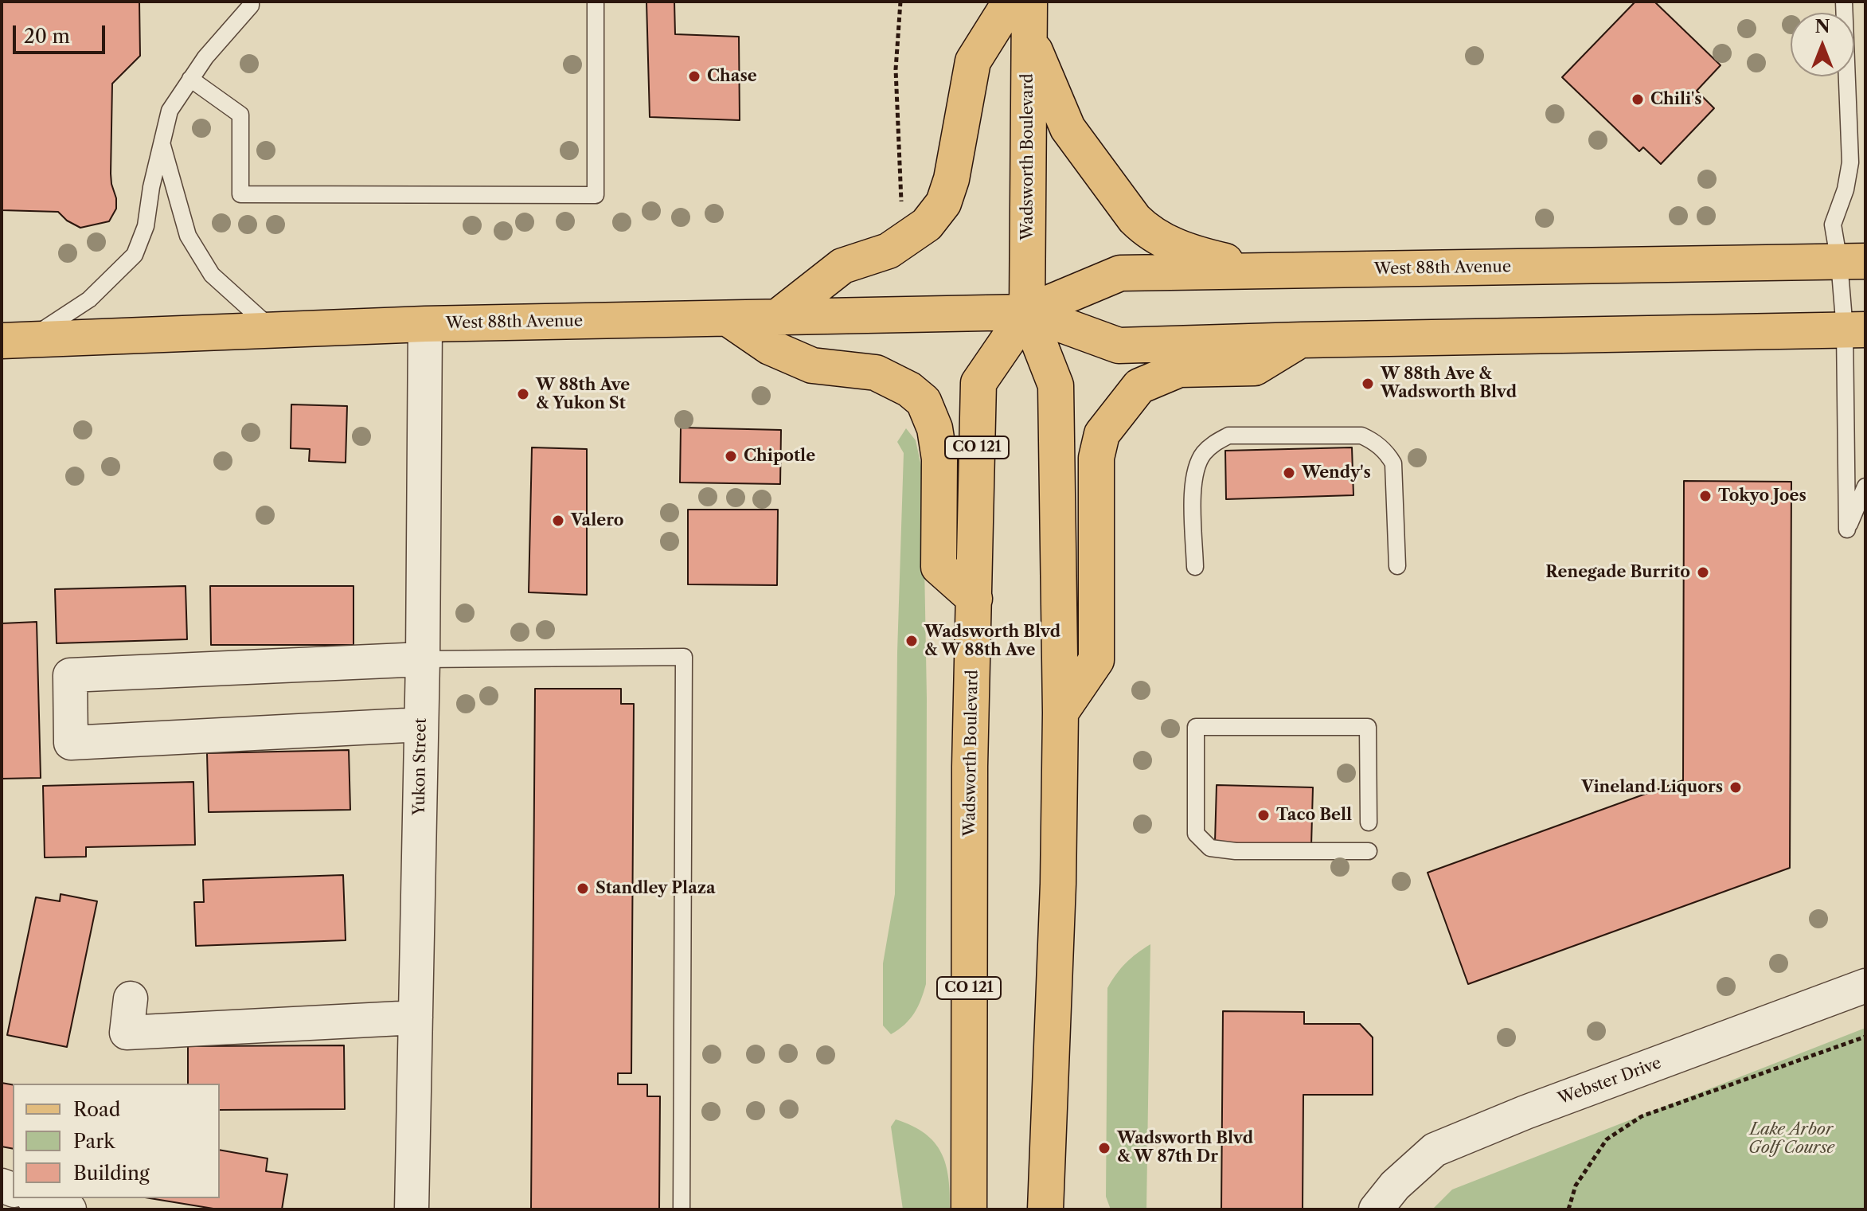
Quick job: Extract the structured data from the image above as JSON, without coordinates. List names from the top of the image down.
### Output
{
  "streets": {
    "main road": ["Wadsworth Boulevard", "West 88th Avenue", "CO 121"],
    "street": ["Yukon Street", "Webster Drive"]
  },
  "crossings": [
    ["Wadsworth Boulevard", "West 88th Avenue"],
    ["West 88th Avenue", "Yukon Street"]
  ],
  "parks": ["Lake Arbor Golf Course"],
  "places": [
    "Chase",
    "Chili's",
    "W 88th Ave & Wadsworth Blvd",
    "W 88th Ave & Yukon St",
    "Chipotle",
    "Wendy's",
    "Tokyo Joes",
    "Valero",
    "Renegade Burrito",
    "Wadsworth Blvd & W 88th Ave",
    "Vineland Liquors",
    "Taco Bell",
    "Standley Plaza",
    "Wadsworth Blvd & W 87th Dr"
  ],
  "legend": ["Road", "Park", "Building"],
  "scale_bar": "20 m",
  "north": "top"
}
